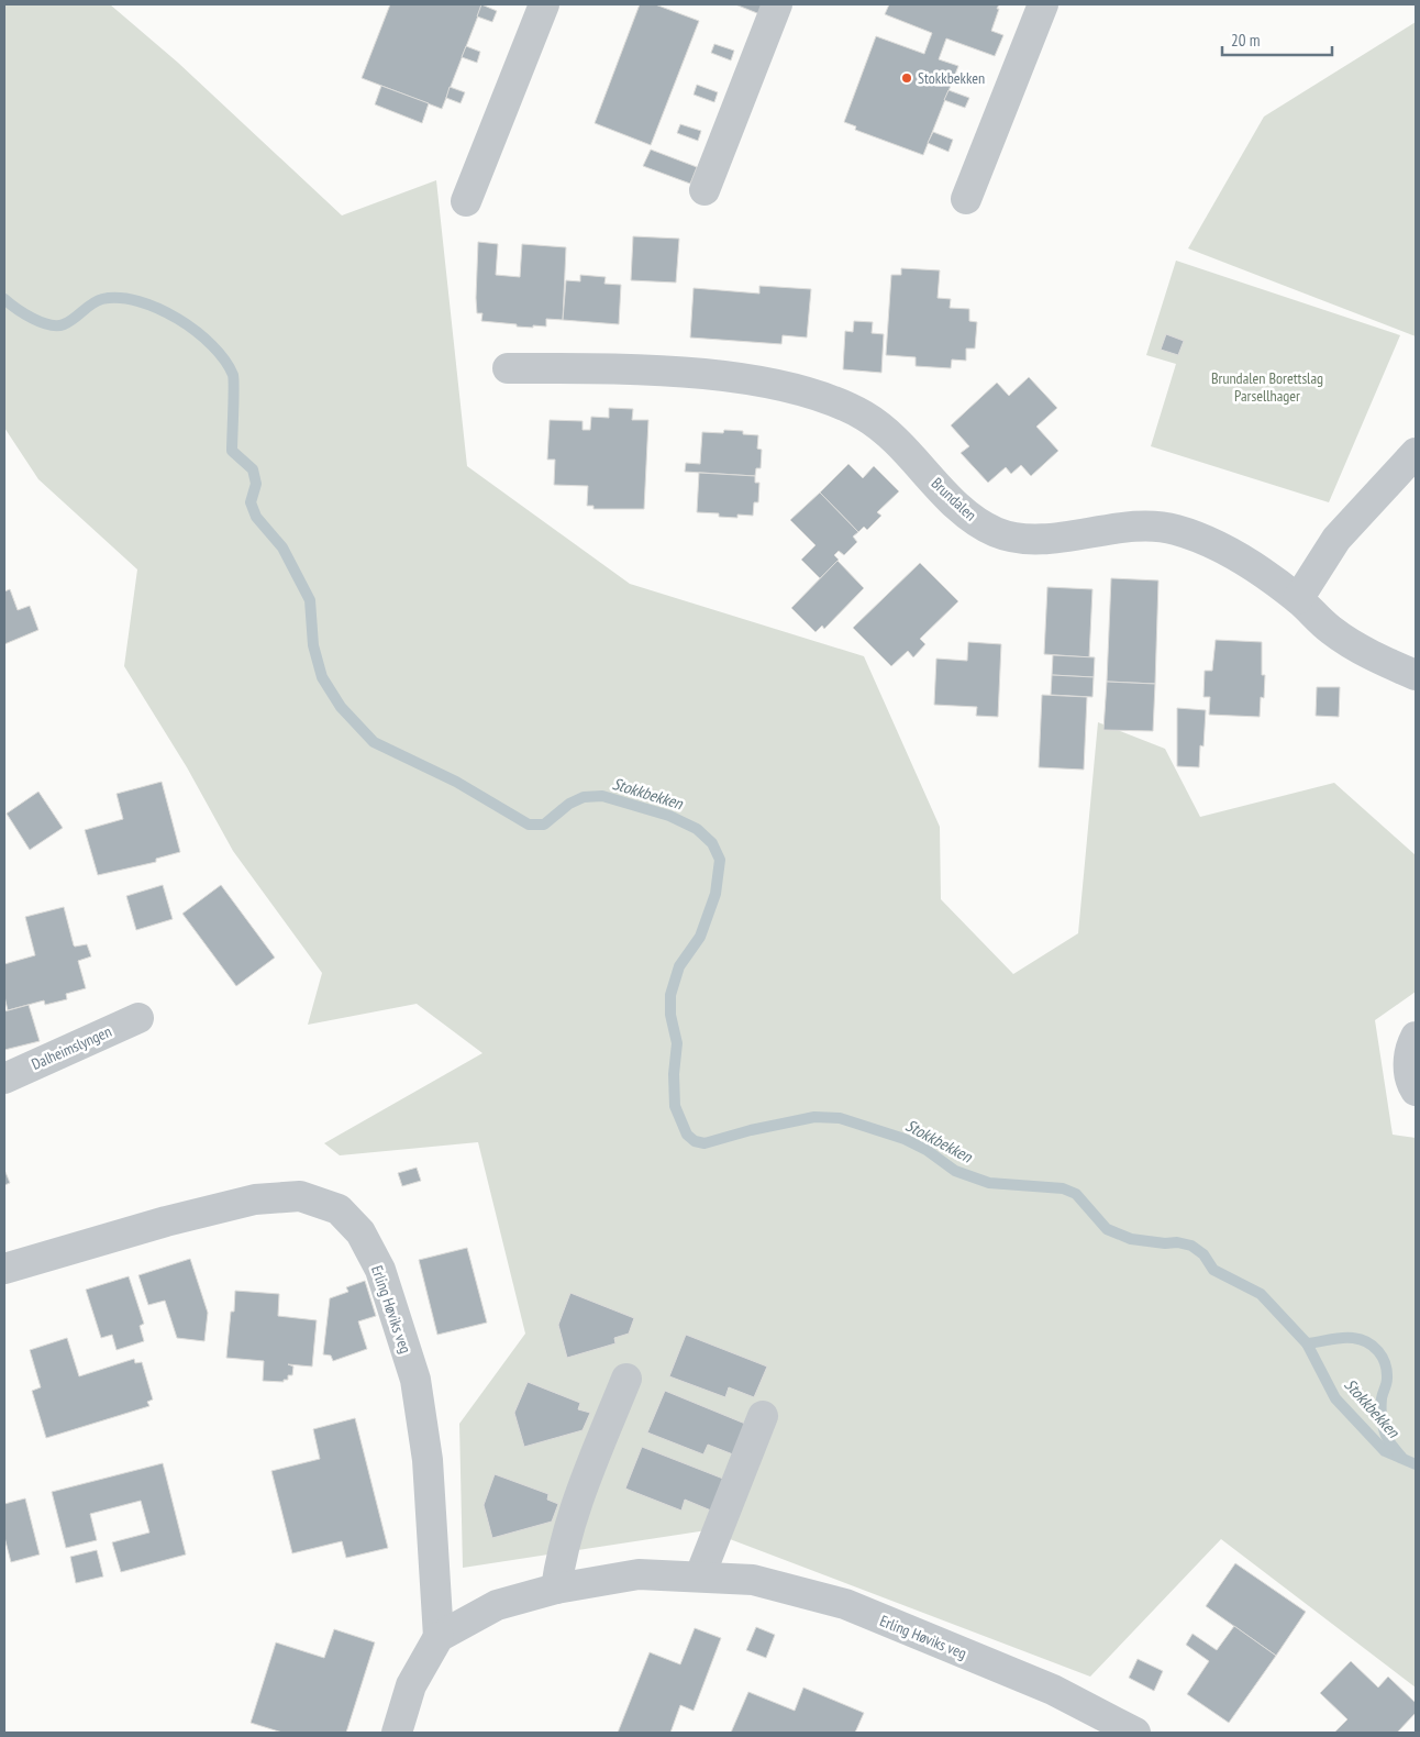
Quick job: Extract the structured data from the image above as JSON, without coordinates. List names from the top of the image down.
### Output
{
  "streets": {
    "street": ["Brundalen", "Dalheimslyngen", "Erling Høviks veg"]
  },
  "water": ["Stokkbekken"],
  "parks": ["Brundalen Borettslag Parsellhager"],
  "places": ["Stokkbekken"],
  "scale_bar": "20 m"
}
